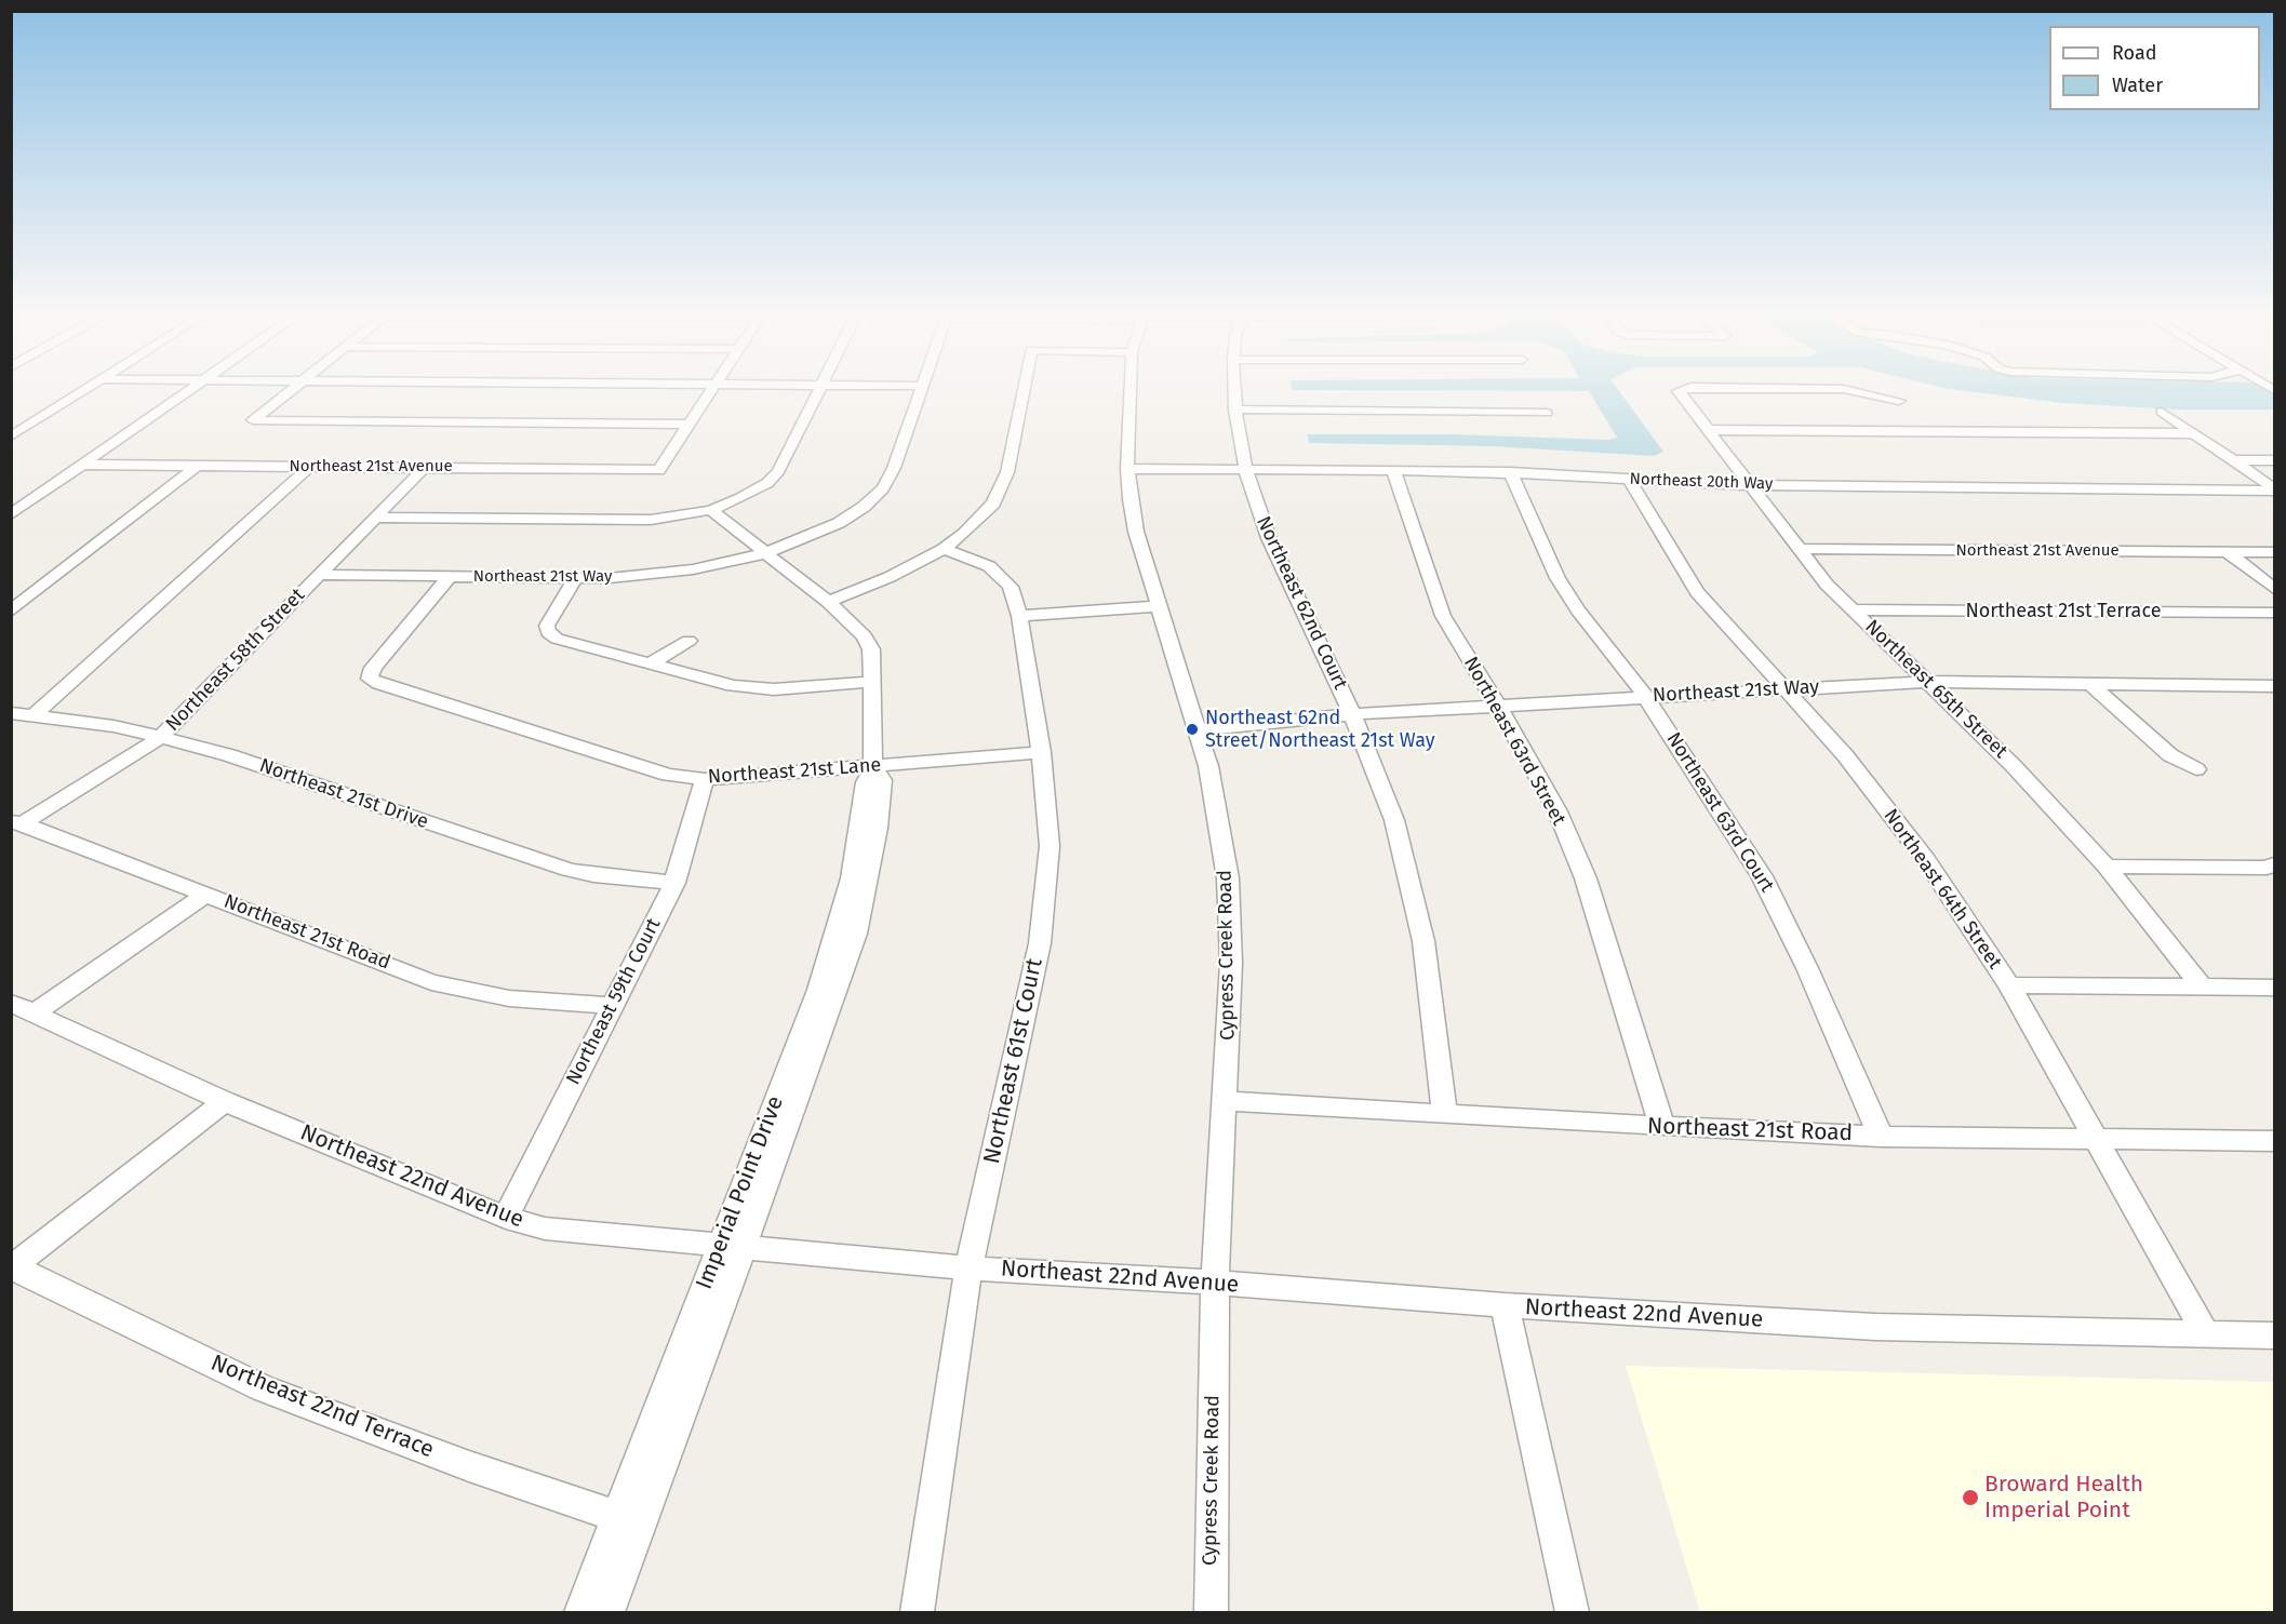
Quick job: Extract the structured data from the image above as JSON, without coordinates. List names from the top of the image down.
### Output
{
  "streets": {
    "street": [
      "Northeast 21st Avenue",
      "Northeast 20th Way",
      "Northeast 21st Way",
      "Northeast 62nd Court",
      "Northeast 21st Terrace",
      "Northeast 58th Street",
      "Northeast 65th Street",
      "Northeast 63rd Street",
      "Northeast 21st Lane",
      "Northeast 21st Drive",
      "Northeast 63rd Court",
      "Northeast 64th Street",
      "Northeast 21st Road",
      "Cypress Creek Road",
      "Northeast 59th Court",
      "Northeast 61st Court",
      "Northeast 22nd Avenue",
      "Imperial Point Drive",
      "Northeast 22nd Terrace"
    ]
  },
  "crossings": [
    ["Northeast 21st Avenue", "Northeast 58th Street"],
    ["Northeast 21st Avenue", "Northeast 65th Street"],
    ["Northeast 20th Way", "Northeast 62nd Court"],
    ["Northeast 20th Way", "Northeast 65th Street"],
    ["Northeast 20th Way", "Northeast 63rd Street"],
    ["Northeast 20th Way", "Northeast 63rd Court"],
    ["Northeast 20th Way", "Northeast 64th Street"],
    ["Northeast 20th Way", "Cypress Creek Road"],
    ["Northeast 21st Way", "Northeast 62nd Court"],
    ["Northeast 21st Way", "Northeast 58th Street"],
    ["Northeast 21st Way", "Northeast 65th Street"],
    ["Northeast 21st Way", "Northeast 63rd Street"],
    ["Northeast 21st Way", "Northeast 21st Lane"],
    ["Northeast 21st Way", "Northeast 63rd Court"],
    ["Northeast 21st Way", "Northeast 64th Street"],
    ["Northeast 21st Way", "Cypress Creek Road"],
    ["Northeast 21st Way", "Imperial Point Drive"],
    ["Northeast 62nd Court", "Northeast 21st Road"],
    ["Northeast 21st Terrace", "Northeast 65th Street"],
    ["Northeast 58th Street", "Northeast 21st Drive"],
    ["Northeast 58th Street", "Northeast 21st Road"],
    ["Northeast 63rd Street", "Northeast 21st Road"],
    ["Northeast 21st Lane", "Northeast 59th Court"],
    ["Northeast 21st Lane", "Northeast 61st Court"],
    ["Northeast 21st Lane", "Imperial Point Drive"],
    ["Northeast 21st Drive", "Northeast 59th Court"],
    ["Northeast 63rd Court", "Northeast 21st Road"],
    ["Northeast 64th Street", "Northeast 21st Road"],
    ["Northeast 64th Street", "Northeast 22nd Avenue"],
    ["Northeast 21st Road", "Cypress Creek Road"],
    ["Northeast 21st Road", "Northeast 59th Court"],
    ["Cypress Creek Road", "Northeast 22nd Avenue"],
    ["Northeast 59th Court", "Northeast 22nd Avenue"],
    ["Northeast 61st Court", "Northeast 22nd Avenue"],
    ["Northeast 22nd Avenue", "Imperial Point Drive"],
    ["Imperial Point Drive", "Northeast 22nd Terrace"]
  ],
  "places": ["Northeast 62nd Street/Northeast 21st Way", "Broward Health Imperial Point"],
  "legend": ["Road", "Water"]
}
